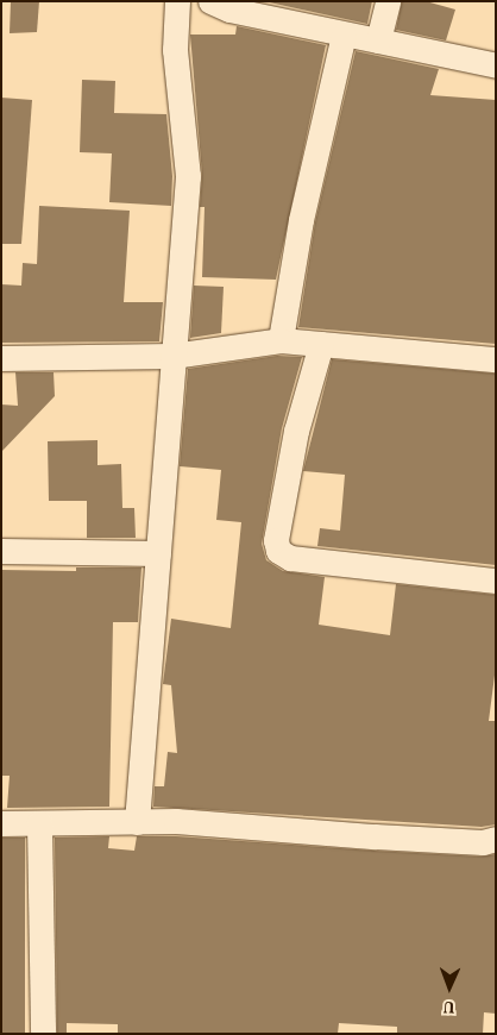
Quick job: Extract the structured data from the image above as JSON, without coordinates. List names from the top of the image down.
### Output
{
  "north": "bottom"
}
